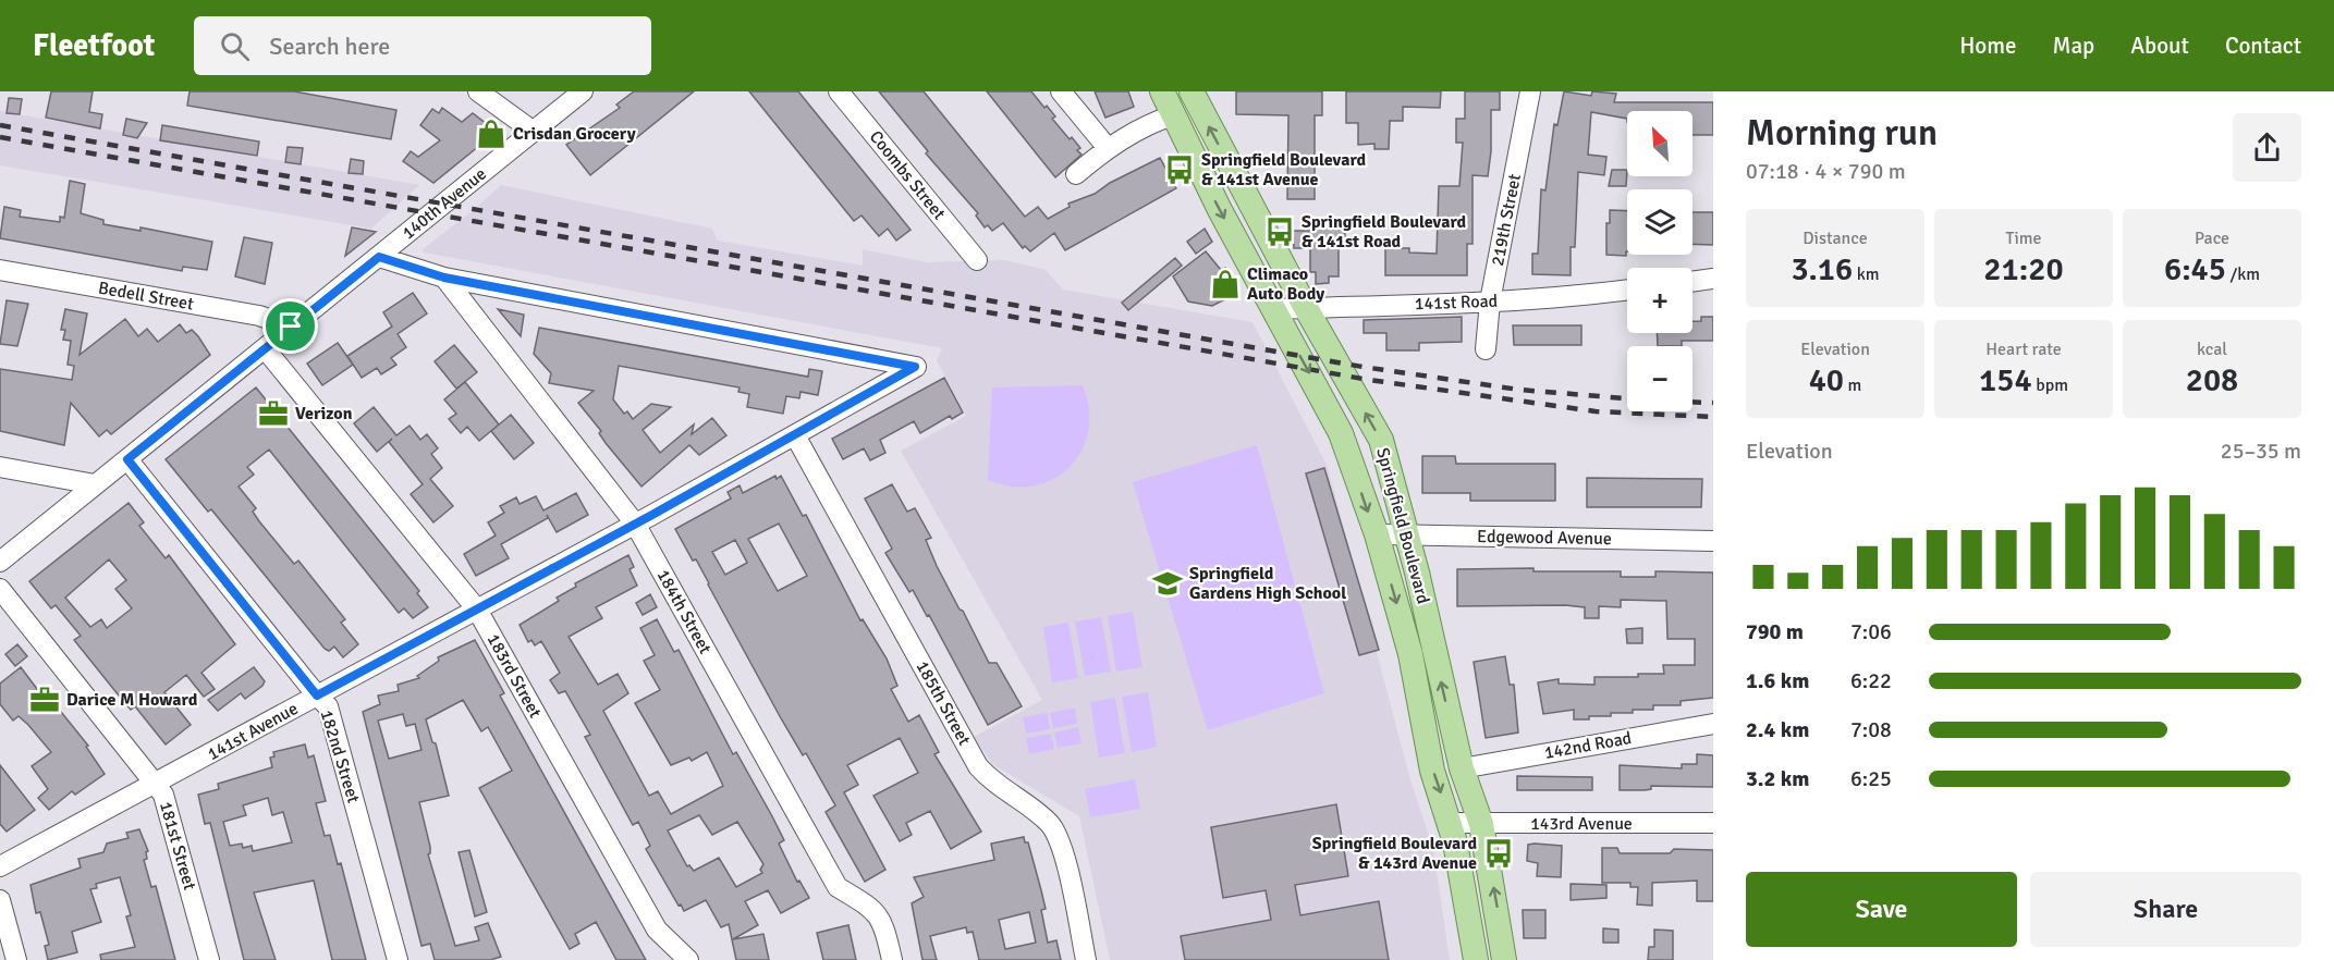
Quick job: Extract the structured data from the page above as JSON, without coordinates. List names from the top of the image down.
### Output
{
  "streets": {
    "main road": ["Springfield Boulevard"],
    "street": [
      "Coombs Street",
      "140th Avenue",
      "219th Street",
      "Bedell Street",
      "141st Road",
      "Edgewood Avenue",
      "184th Street",
      "183rd Street",
      "185th Street",
      "141st Avenue",
      "142nd Road",
      "182nd Street",
      "143rd Avenue",
      "181st Street"
    ]
  },
  "crossings": [
    ["140th Avenue", "Bedell Street"],
    ["140th Avenue", "183rd Street"],
    ["140th Avenue", "182nd Street"],
    ["219th Street", "141st Road"],
    ["141st Road", "Springfield Boulevard"],
    ["Springfield Boulevard", "Edgewood Avenue"],
    ["Springfield Boulevard", "142nd Road"],
    ["Springfield Boulevard", "143rd Avenue"],
    ["184th Street", "141st Avenue"],
    ["183rd Street", "141st Avenue"],
    ["185th Street", "141st Avenue"],
    ["141st Avenue", "182nd Street"],
    ["141st Avenue", "181st Street"]
  ],
  "places": {
    "shop": ["Crisdan Grocery", "Climaco Auto Body"],
    "bus stop": ["Springfield Boulevard & 141st Avenue", "Springfield Boulevard & 141st Road", "Springfield Boulevard & 143rd Avenue"],
    "office": ["Verizon", "Darice M Howard"],
    "school or university": ["Springfield Gardens High School"]
  },
  "north": "top left",
  "page": {
    "header": "Fleetfoot",
    "search": "Search here",
    "nav": [
      "Home",
      "Map",
      "About",
      "Contact"
    ],
    "heading": ["Morning run", "07:18 · 4 × 790 m"],
    "map_buttons": ["+", "−"],
    "stats": [
      ["Distance", "3.16 km"],
      ["Time", "21:20"],
      ["Pace", "6:45 /km"],
      ["Elevation", "40 m"],
      ["Heart rate", "154 bpm"],
      ["kcal", "208"]
    ],
    "chart": ["Elevation", "25–35 m"],
    "list": [
      {
        "name": "790 m",
        "note": "7:06"
      },
      {
        "name": "1.6 km",
        "note": "6:22"
      },
      {
        "name": "2.4 km",
        "note": "7:08"
      },
      {
        "name": "3.2 km",
        "note": "6:25"
      }
    ],
    "buttons": ["Save", "Share"]
  }
}
